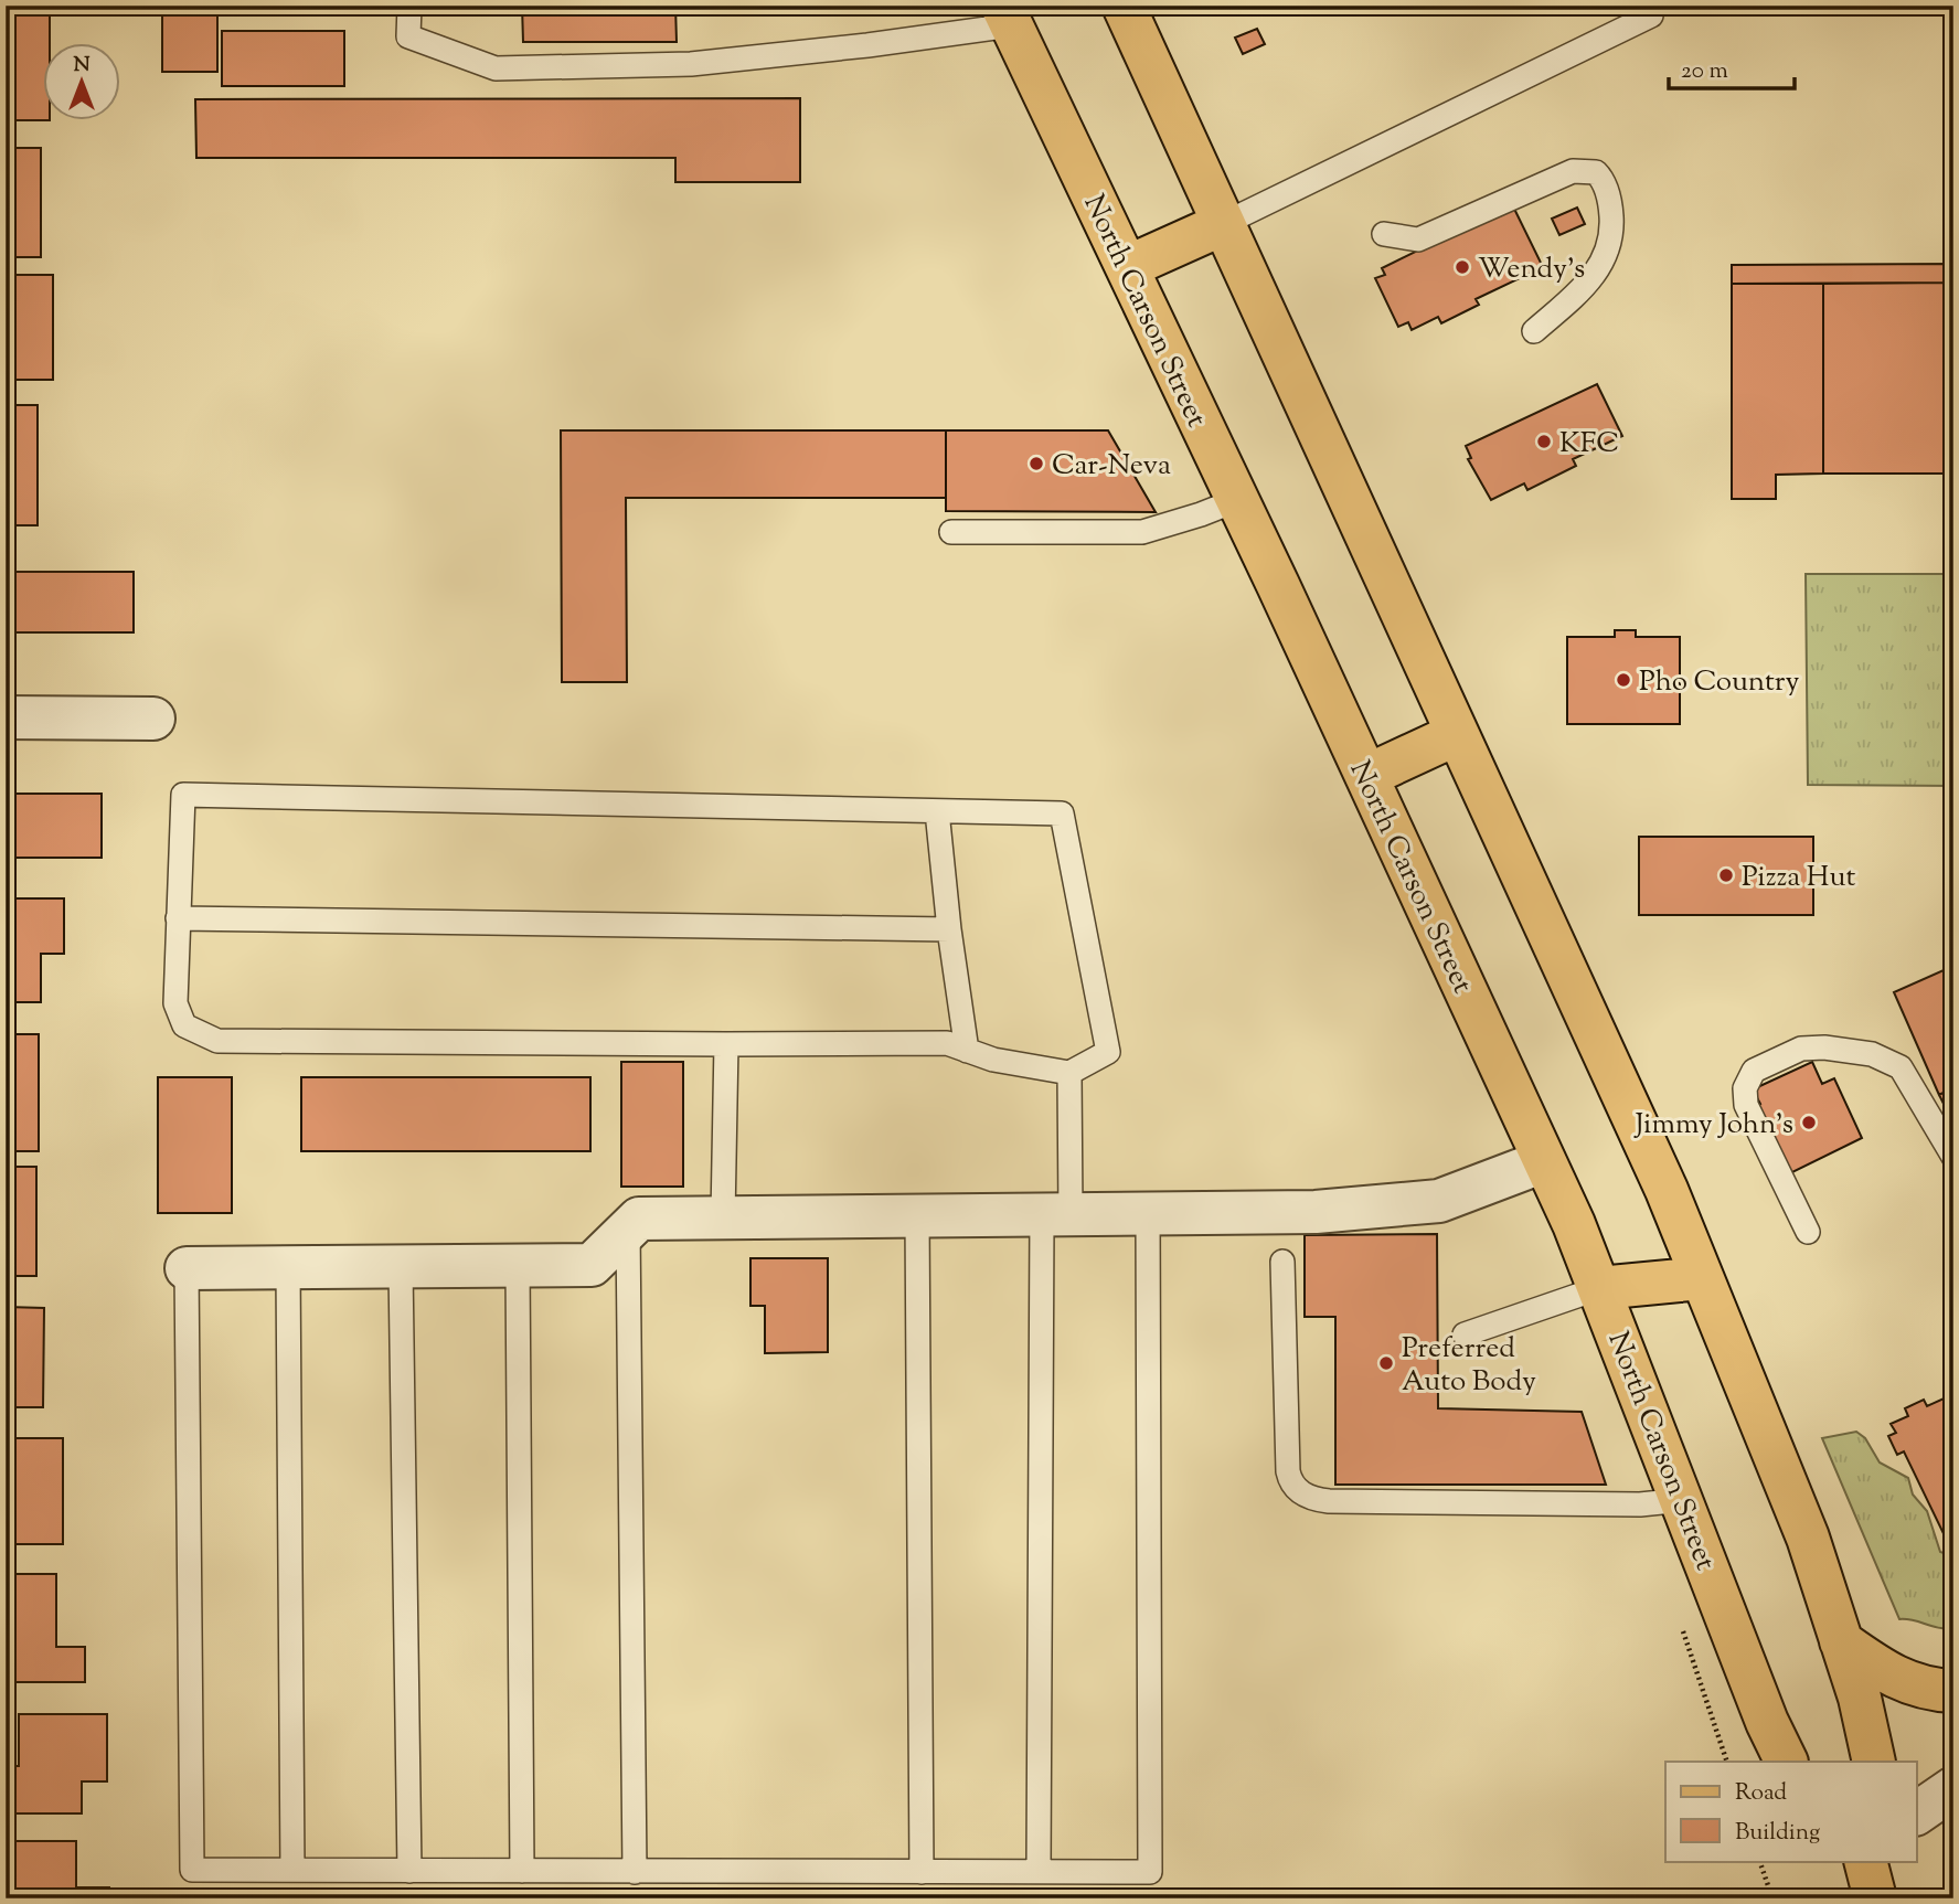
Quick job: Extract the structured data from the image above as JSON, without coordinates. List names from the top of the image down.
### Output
{
  "streets": {
    "main road": ["North Carson Street"]
  },
  "places": [
    "Wendy's",
    "KFC",
    "Car-Neva",
    "Pho Country",
    "Pizza Hut",
    "Jimmy John's",
    "Preferred Auto Body"
  ],
  "legend": ["Road", "Building"],
  "scale_bar": "20 m",
  "north": "top"
}
